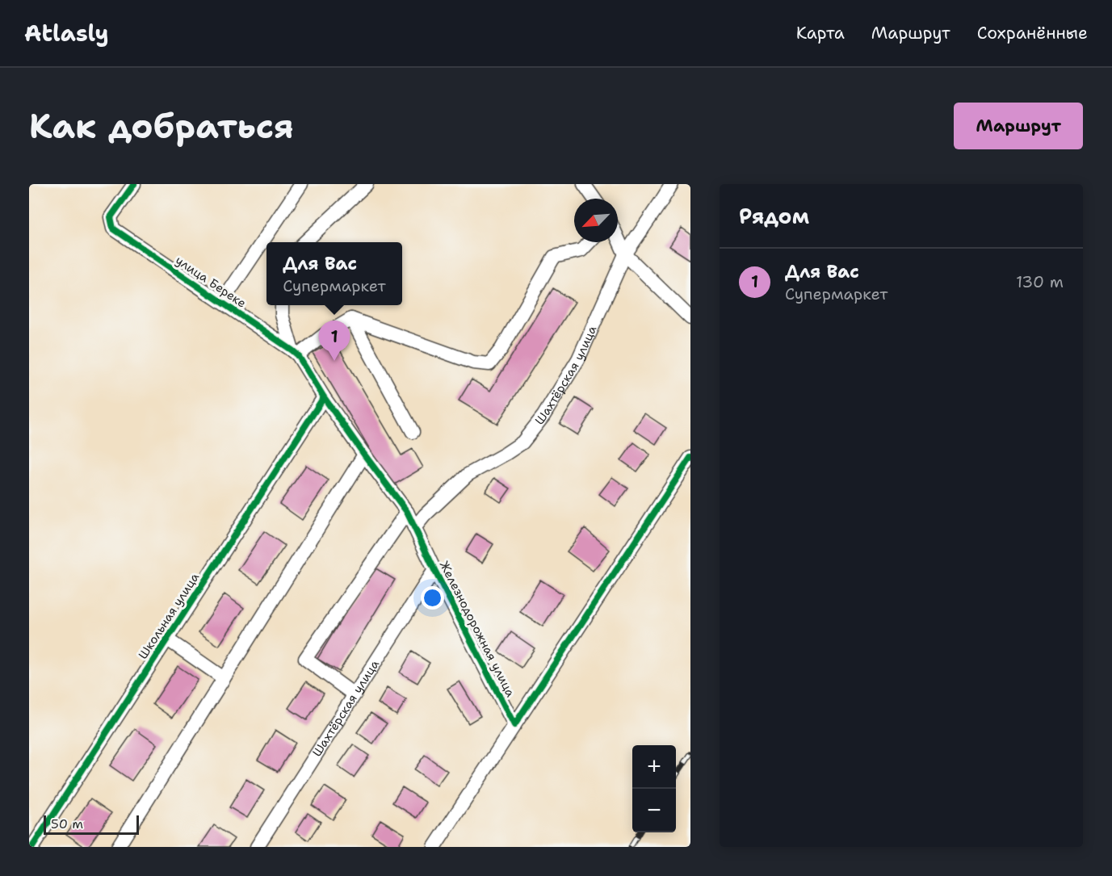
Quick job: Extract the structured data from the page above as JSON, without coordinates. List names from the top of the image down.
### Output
{
  "streets": {
    "street": [
      "улица Береке",
      "Шахтёрская улица",
      "Школьная улица",
      "Железнодорожная улица"
    ]
  },
  "crossings": [
    ["улица Береке", "Школьная улица"],
    ["улица Береке", "Железнодорожная улица"],
    ["Шахтёрская улица", "Железнодорожная улица"],
    ["Школьная улица", "Железнодорожная улица"]
  ],
  "scale_bar": "50 m",
  "north": "bottom left",
  "page": {
    "header": "Atlasly",
    "nav": ["Карта", "Маршрут", "Сохранённые"],
    "buttons": "Маршрут",
    "title": "Как добраться",
    "heading": "Рядом",
    "popup": ["Для Вас", "Супермаркет"],
    "list": [
      {
        "mark": "1",
        "name": "Для Вас",
        "note": "Супермаркет",
        "value": "130 m"
      }
    ],
    "pins": "1",
    "map_buttons": ["+", "−"],
    "scale": "50 m"
  }
}
